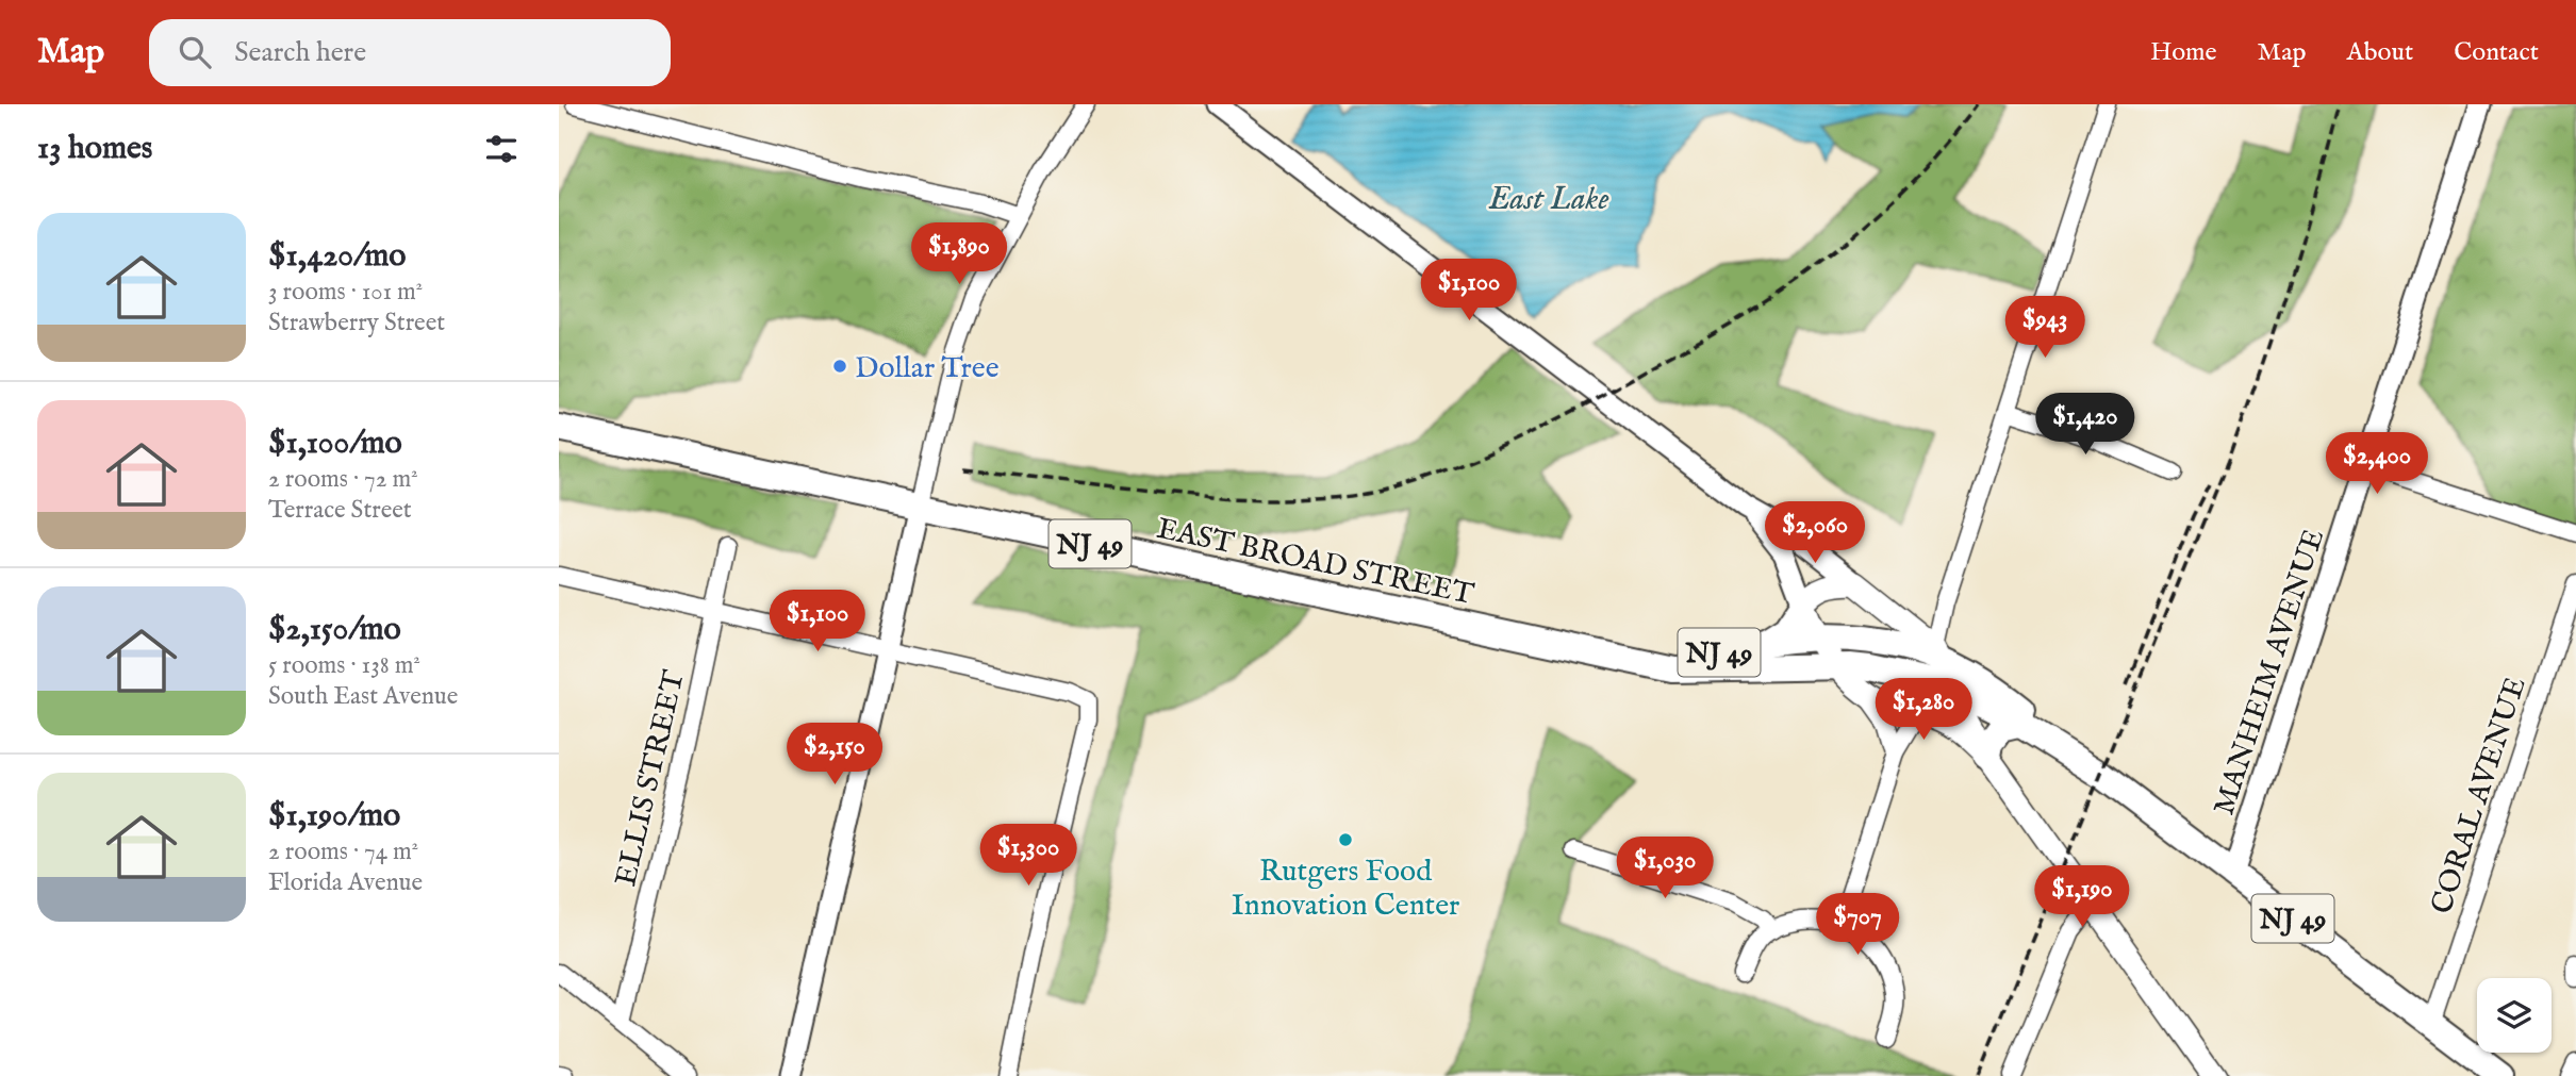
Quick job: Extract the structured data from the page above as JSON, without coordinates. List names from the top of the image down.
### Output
{
  "streets": {
    "highway": ["NJ 49", "EAST BROAD STREET"],
    "street": ["MANHEIM AVENUE", "ELLIS STREET", "CORAL AVENUE"]
  },
  "crossings": [
    ["NJ 49", "EAST BROAD STREET"],
    ["NJ 49", "MANHEIM AVENUE"],
    ["NJ 49", "CORAL AVENUE"]
  ],
  "water": ["East Lake"],
  "places": ["Dollar Tree", "Rutgers Food Innovation Center"],
  "page": {
    "header": "Map",
    "search": "Search here",
    "nav": [
      "Home",
      "Map",
      "About",
      "Contact"
    ],
    "heading": "13 homes",
    "list": [
      {
        "name": "$1,420/mo",
        "note": "3 rooms · 101 m² · Strawberry Street"
      },
      {
        "name": "$1,100/mo",
        "note": "2 rooms · 72 m² · Terrace Street"
      },
      {
        "name": "$2,150/mo",
        "note": "5 rooms · 138 m² · South East Avenue"
      },
      {
        "name": "$1,190/mo",
        "note": "2 rooms · 74 m² · Florida Avenue"
      }
    ],
    "price": [
      "$1,890",
      "$1,100",
      "$943",
      "$1,420",
      "$2,400",
      "$2,060",
      "$1,100",
      "$1,280",
      "$2,150",
      "$1,300",
      "$1,030",
      "$1,190",
      "$707"
    ]
  }
}
